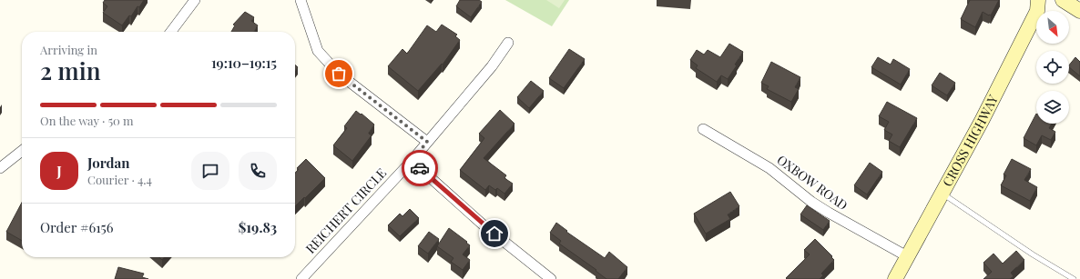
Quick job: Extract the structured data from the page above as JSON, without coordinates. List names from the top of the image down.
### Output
{
  "streets": {
    "main road": ["CROSS HIGHWAY"],
    "street": ["OXBOW ROAD", "REICHERT CIRCLE"]
  },
  "crossings": [
    ["CROSS HIGHWAY", "OXBOW ROAD"]
  ],
  "north": "bottom right",
  "page": {
    "heading": ["2 min", "Arriving in", "19:10–19:15"],
    "panel": [
      "Jordan",
      "Courier · 4.4",
      "Order #6156",
      "$19.83"
    ],
    "bar": "On the way · 50 m",
    "round": "J"
  }
}
